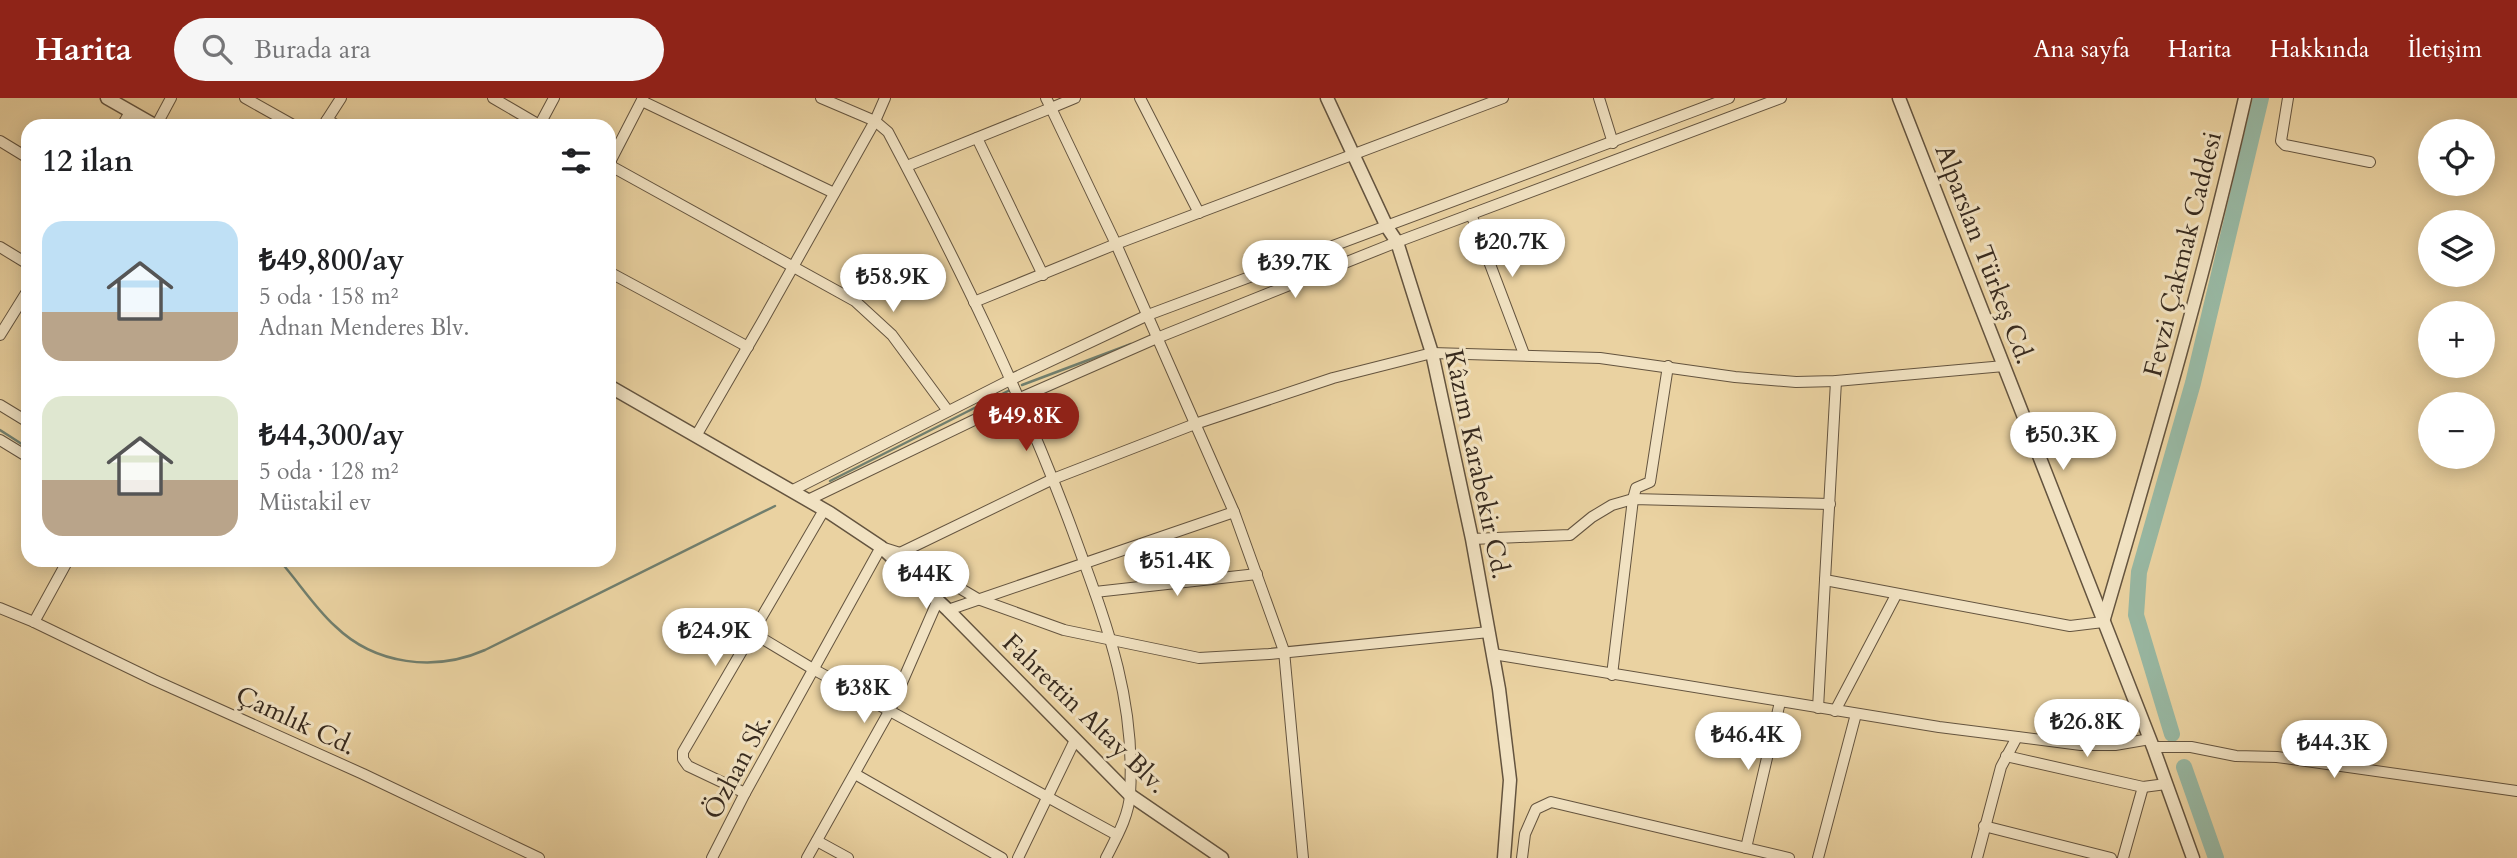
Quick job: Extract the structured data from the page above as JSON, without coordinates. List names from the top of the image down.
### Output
{
  "streets": {
    "street": [
      "Alparslan Türkeş Cd.",
      "Fevzi Çakmak Caddesi",
      "Kâzım Karabekir Cd.",
      "Fahrettin Altay Blv.",
      "Çamlık Cd.",
      "Özhan Sk."
    ]
  },
  "crossings": [
    ["Alparslan Türkeş Cd.", "Fevzi Çakmak Caddesi"],
    ["Fahrettin Altay Blv.", "Özhan Sk."]
  ],
  "page": {
    "header": "Harita",
    "search": "Burada ara",
    "nav": [
      "Ana sayfa",
      "Harita",
      "Hakkında",
      "İletişim"
    ],
    "map_buttons": ["+", "−"],
    "heading": "12 ilan",
    "list": [
      {
        "name": "₺49,800/ay",
        "note": "5 oda · 158 m² · Adnan Menderes Blv."
      },
      {
        "name": "₺44,300/ay",
        "note": "5 oda · 128 m² · Müstakil ev"
      }
    ],
    "price": [
      "₺20.7K",
      "₺39.7K",
      "₺58.9K",
      "₺49.8K",
      "₺50.3K",
      "₺51.4K",
      "₺44K",
      "₺24.9K",
      "₺38K",
      "₺26.8K",
      "₺46.4K",
      "₺44.3K"
    ]
  }
}
